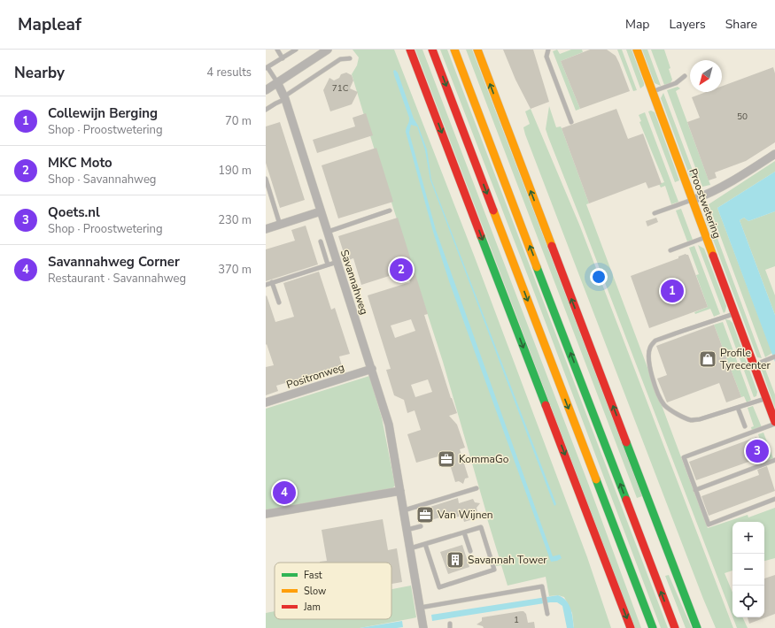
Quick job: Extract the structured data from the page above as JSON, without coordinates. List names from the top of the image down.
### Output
{
  "streets": {
    "main road": ["Proostwetering"],
    "street": ["Savannahweg", "Positronweg"]
  },
  "crossings": [
    ["Savannahweg", "Positronweg"]
  ],
  "places": {
    "shop": ["Profile Tyrecenter"],
    "office": ["KommaGo", "Van Wijnen"],
    "building": ["Savannah Tower"]
  },
  "house_numbers": ["71C", "50", "1"],
  "legend": ["Fast", "Slow", "Jam"],
  "north": "bottom left",
  "page": {
    "header": "Mapleaf",
    "nav": ["Map", "Layers", "Share"],
    "heading": ["Nearby", "4 results"],
    "list": [
      {
        "mark": "1",
        "name": "Collewijn Berging",
        "note": "Shop · Proostwetering",
        "value": "70 m"
      },
      {
        "mark": "2",
        "name": "MKC Moto",
        "note": "Shop · Savannahweg",
        "value": "190 m"
      },
      {
        "mark": "3",
        "name": "Qoets.nl",
        "note": "Shop · Proostwetering",
        "value": "230 m"
      },
      {
        "mark": "4",
        "name": "Savannahweg Corner",
        "note": "Restaurant · Savannahweg",
        "value": "370 m"
      }
    ],
    "pins": [
      "2",
      "1",
      "3",
      "4"
    ],
    "map_buttons": ["+", "−"]
  }
}
